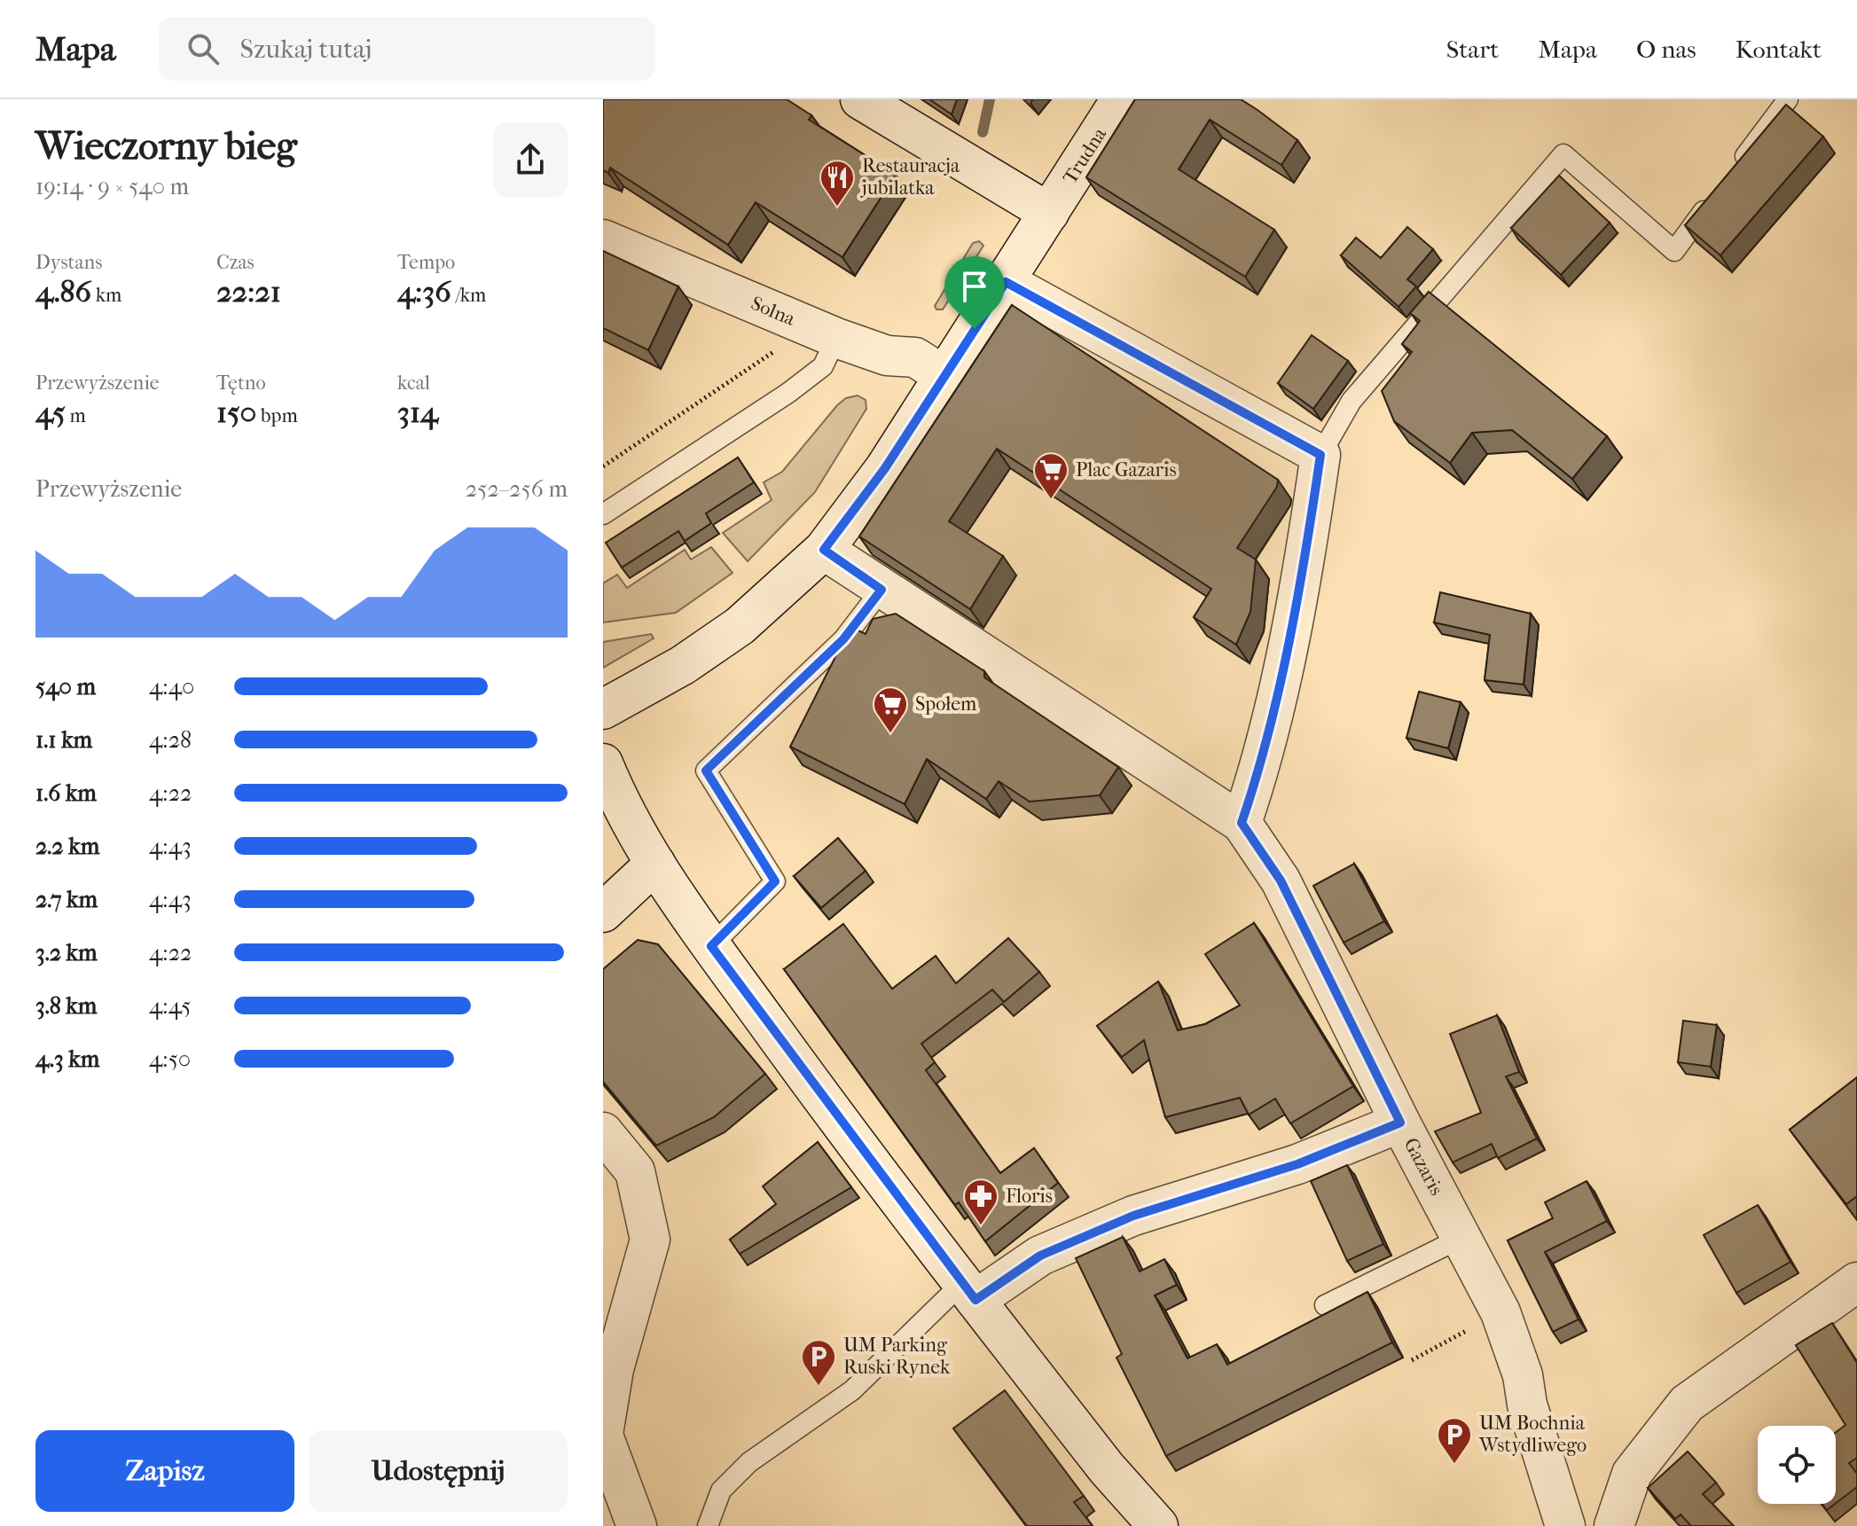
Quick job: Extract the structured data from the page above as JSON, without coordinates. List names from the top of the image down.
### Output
{
  "streets": {
    "street": ["Trudna", "Solna", "Gazaris"]
  },
  "crossings": [
    ["Trudna", "Solna"]
  ],
  "places": {
    "restaurant": ["Restauracja jubilatka"],
    "supermarket": ["Plac Gazaris", "Społem"],
    "pharmacy": ["Floris"],
    "parking": ["UM Parking Ruski Rynek", "UM Bochnia Wstydliwego"]
  },
  "page": {
    "header": "Mapa",
    "search": "Szukaj tutaj",
    "nav": [
      "Start",
      "Mapa",
      "O nas",
      "Kontakt"
    ],
    "heading": ["Wieczorny bieg", "19:14 · 9 × 540 m"],
    "stats": [
      ["Dystans", "4.86 km"],
      ["Czas", "22:21"],
      ["Tempo", "4:36 /km"],
      ["Przewyższenie", "45 m"],
      ["Tętno", "150 bpm"],
      ["kcal", "314"]
    ],
    "chart": ["Przewyższenie", "252–256 m"],
    "list": [
      {
        "name": "540 m",
        "note": "4:40"
      },
      {
        "name": "1.1 km",
        "note": "4:28"
      },
      {
        "name": "1.6 km",
        "note": "4:22"
      },
      {
        "name": "2.2 km",
        "note": "4:43"
      },
      {
        "name": "2.7 km",
        "note": "4:43"
      },
      {
        "name": "3.2 km",
        "note": "4:22"
      },
      {
        "name": "3.8 km",
        "note": "4:45"
      },
      {
        "name": "4.3 km",
        "note": "4:50"
      }
    ],
    "buttons": ["Zapisz", "Udostępnij"]
  }
}
